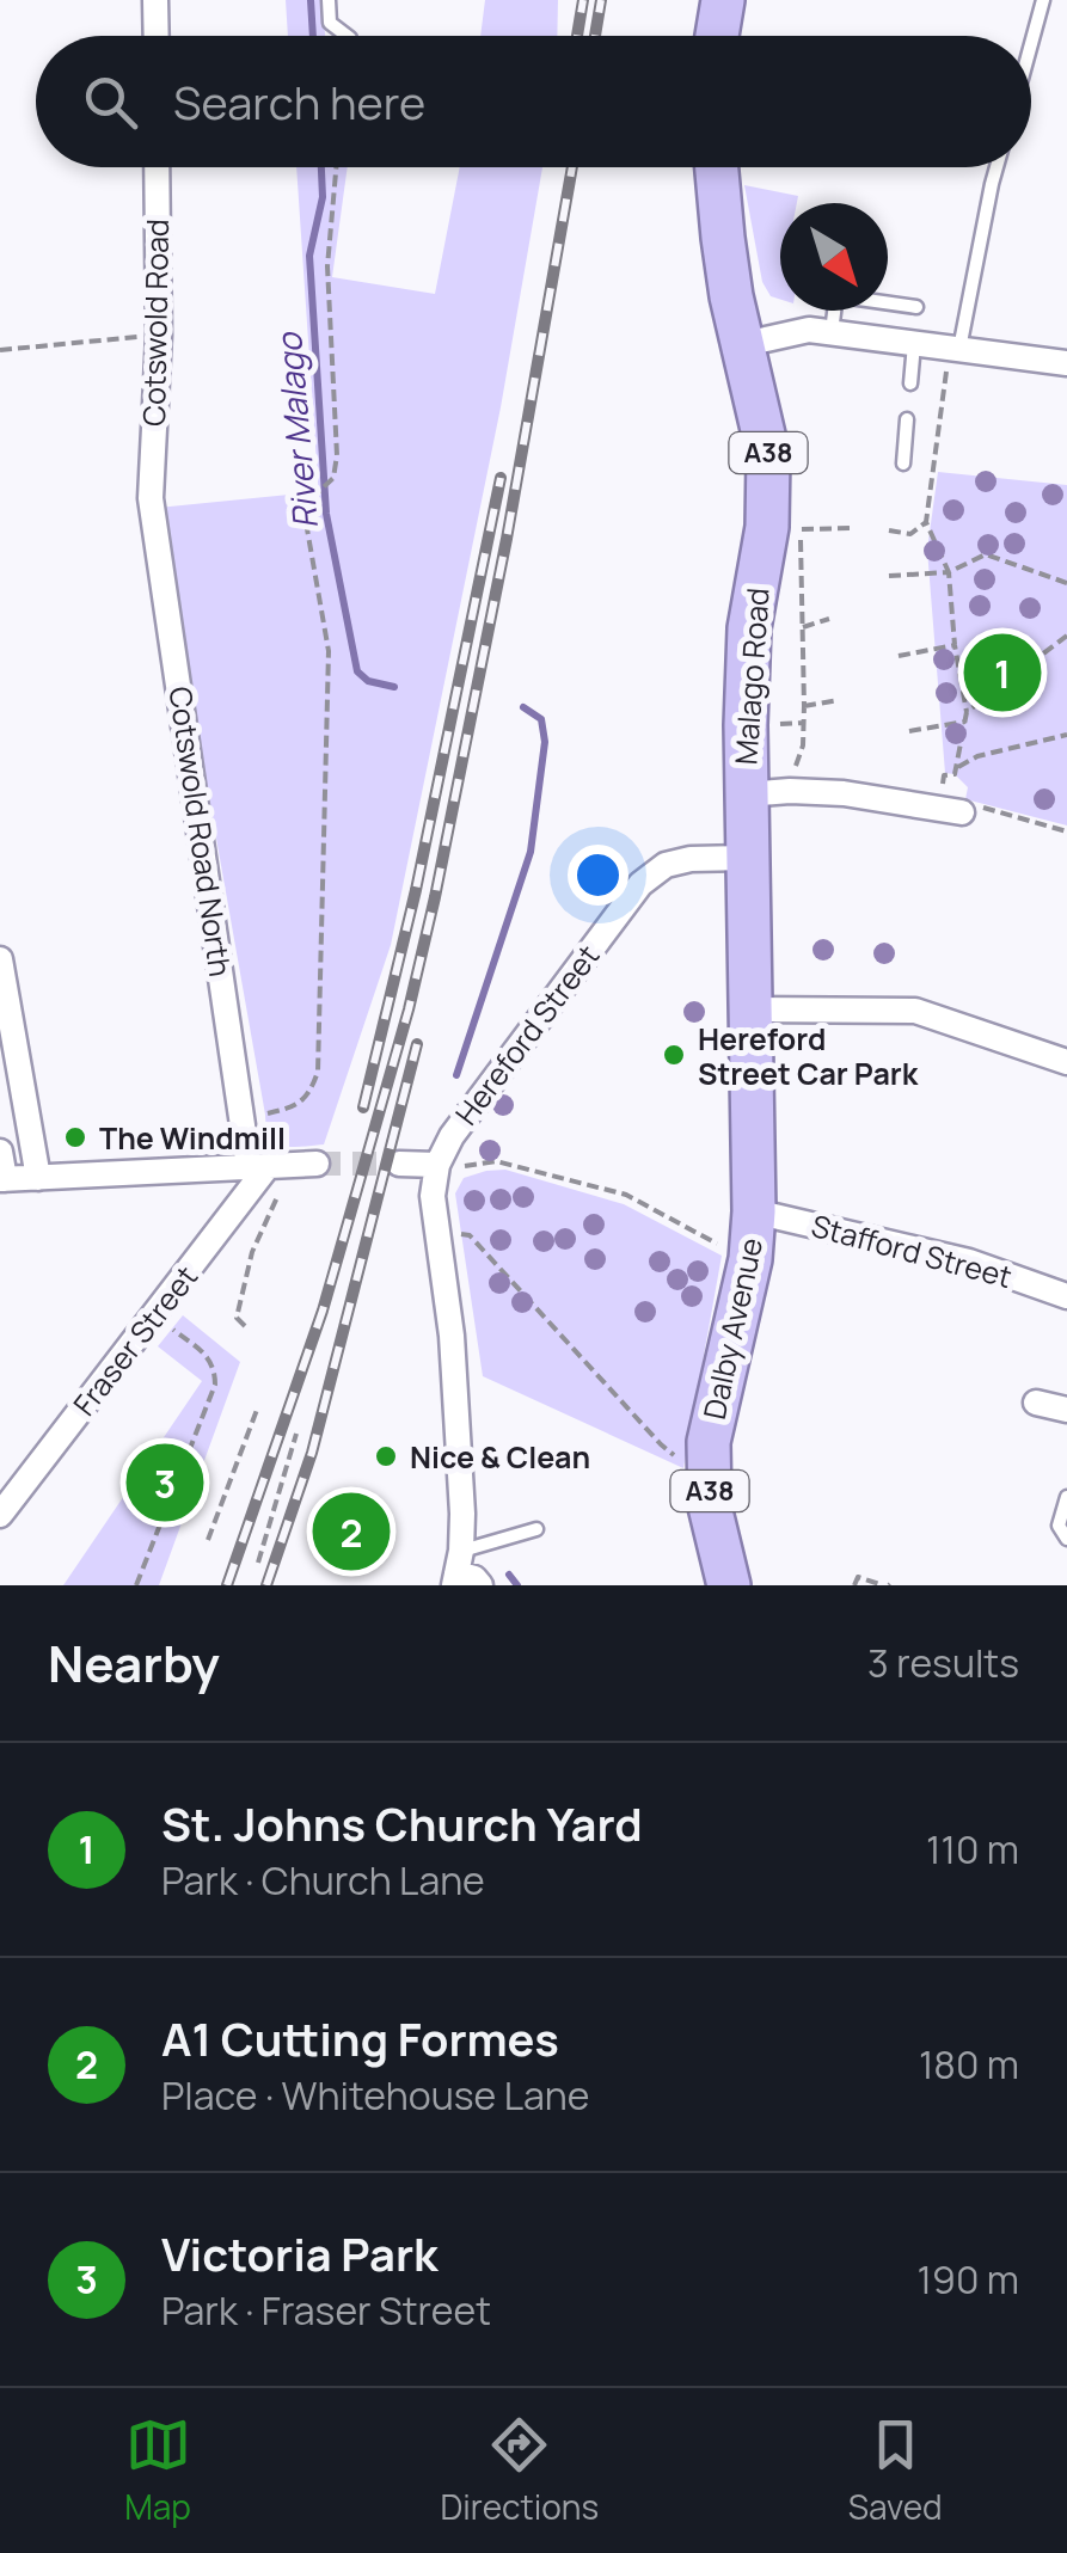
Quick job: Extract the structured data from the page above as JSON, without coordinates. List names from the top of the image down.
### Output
{
  "streets": {
    "highway": ["A38", "Malago Road", "Dalby Avenue"],
    "street": [
      "Cotswold Road",
      "Cotswold Road North",
      "Hereford Street",
      "Stafford Street",
      "Fraser Street"
    ]
  },
  "crossings": [
    ["Cotswold Road", "Cotswold Road North"],
    ["Malago Road", "Hereford Street"],
    ["Malago Road", "Stafford Street"],
    ["Malago Road", "Dalby Avenue"],
    ["Cotswold Road North", "Fraser Street"],
    ["Stafford Street", "Dalby Avenue"]
  ],
  "water": ["River Malago"],
  "places": ["Hereford Street Car Park", "The Windmill", "Nice & Clean"],
  "north": "bottom right",
  "page": {
    "search": "Search here",
    "pins": ["1", "3", "2"],
    "heading": ["Nearby", "3 results"],
    "list": [
      {
        "mark": "1",
        "name": "St. Johns Church Yard",
        "note": "Park · Church Lane",
        "value": "110 m"
      },
      {
        "mark": "2",
        "name": "A1 Cutting Formes",
        "note": "Place · Whitehouse Lane",
        "value": "180 m"
      },
      {
        "mark": "3",
        "name": "Victoria Park",
        "note": "Park · Fraser Street",
        "value": "190 m"
      }
    ],
    "nav": ["Map", "Directions", "Saved"]
  }
}
